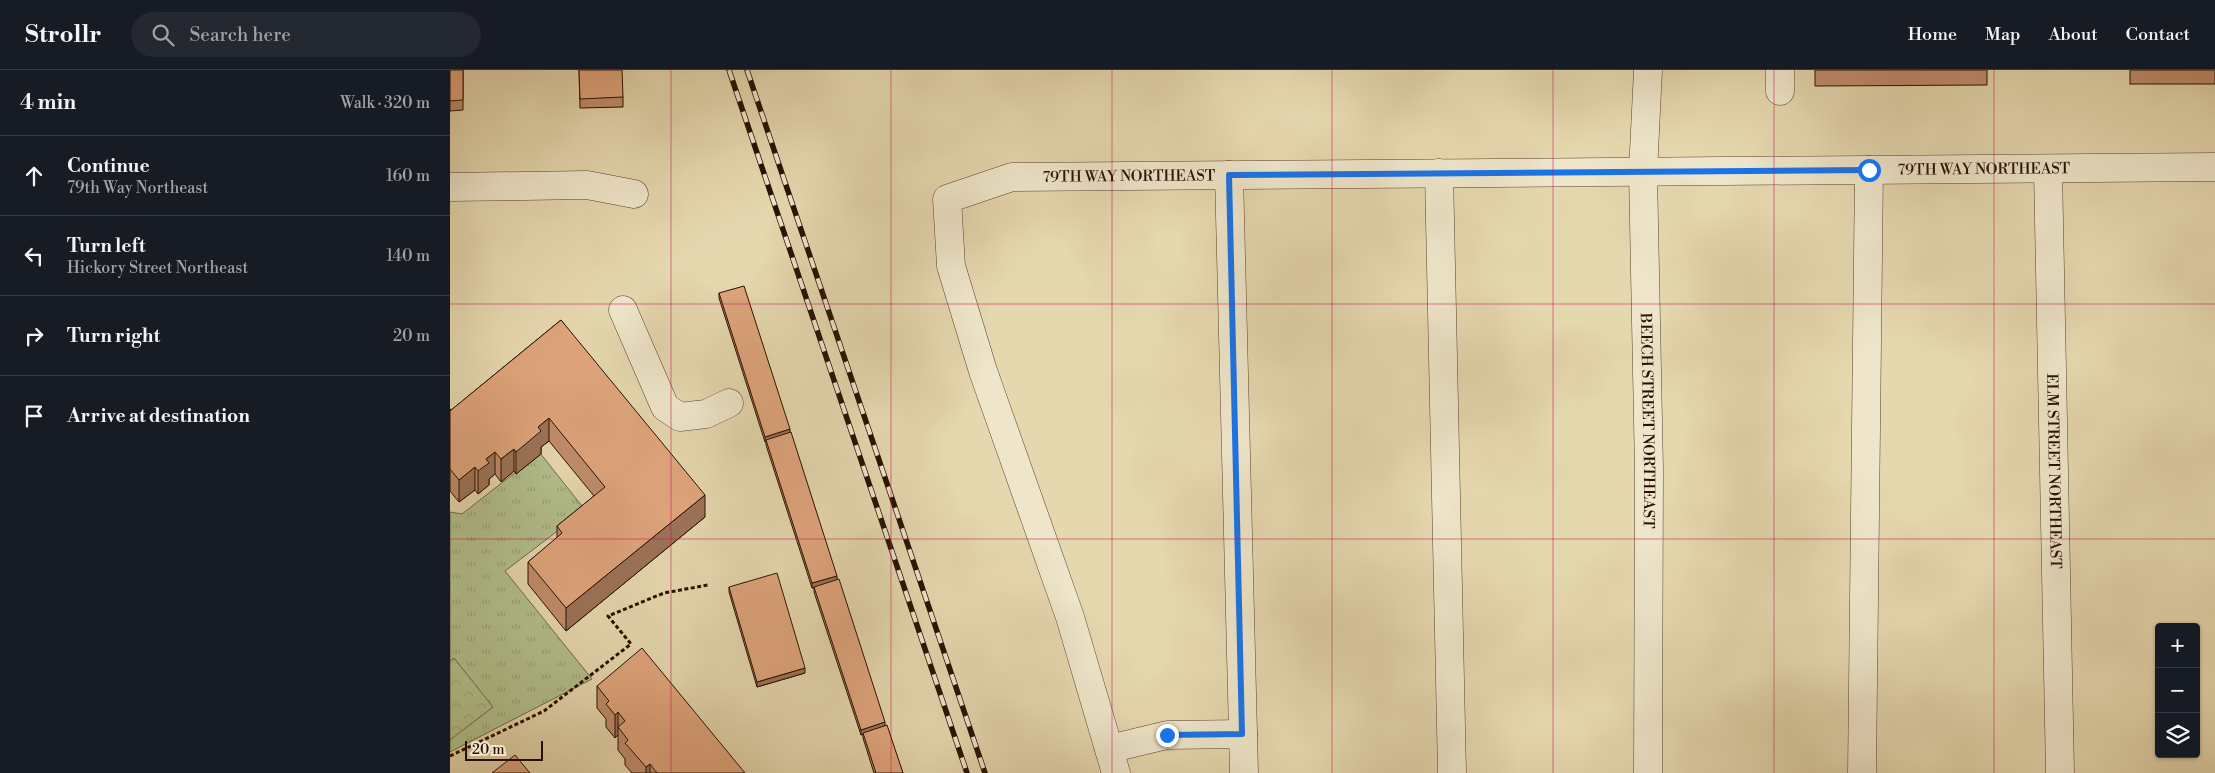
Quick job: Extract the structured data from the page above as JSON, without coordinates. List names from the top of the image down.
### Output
{
  "streets": {
    "street": ["79TH WAY NORTHEAST", "BEECH STREET NORTHEAST", "ELM STREET NORTHEAST"]
  },
  "crossings": [
    ["79TH WAY NORTHEAST", "BEECH STREET NORTHEAST"],
    ["79TH WAY NORTHEAST", "ELM STREET NORTHEAST"]
  ],
  "scale_bar": "20 m",
  "page": {
    "header": "Strollr",
    "search": "Search here",
    "nav": [
      "Home",
      "Map",
      "About",
      "Contact"
    ],
    "heading": ["4 min", "Walk · 320 m"],
    "list": [
      ["Continue", "79th Way Northeast", "160 m"],
      ["Turn left", "Hickory Street Northeast", "140 m"],
      ["Turn right", "20 m"],
      "Arrive at destination"
    ],
    "map_buttons": ["+", "−"],
    "scale": "20 m"
  }
}
